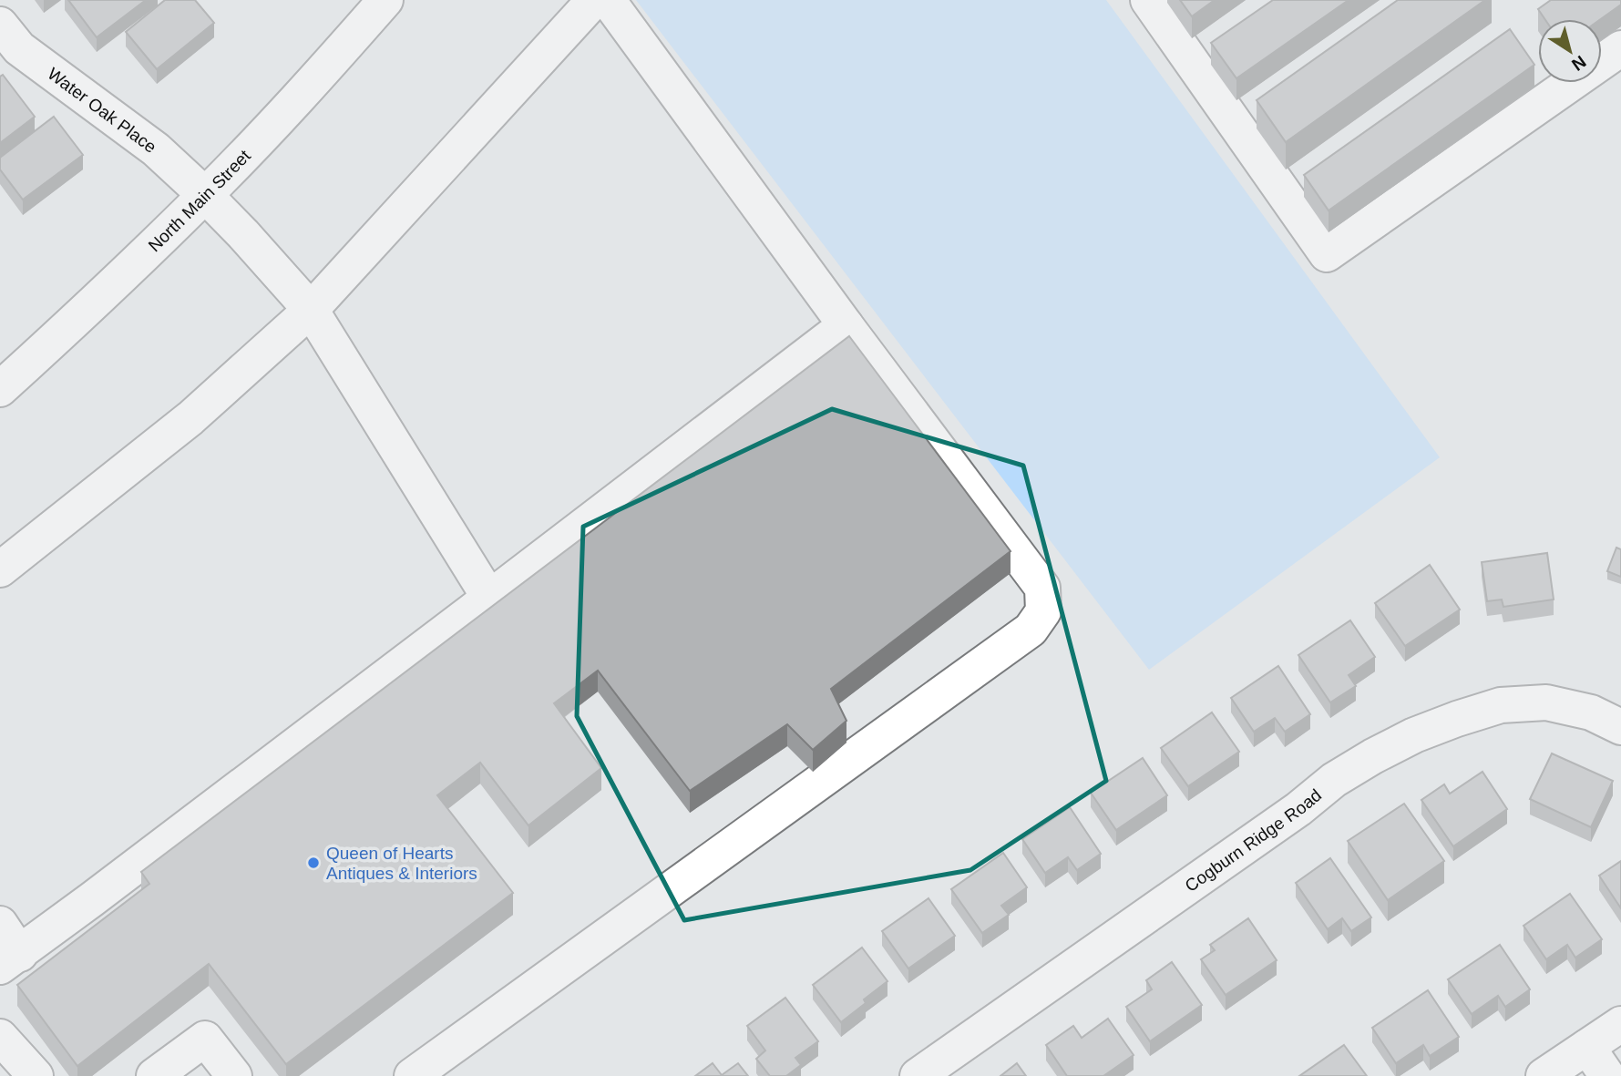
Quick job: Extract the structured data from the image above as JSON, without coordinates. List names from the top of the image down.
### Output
{
  "streets": {
    "street": ["Water Oak Place", "North Main Street", "Cogburn Ridge Road"]
  },
  "crossings": [
    ["Water Oak Place", "North Main Street"]
  ],
  "places": ["Queen of Hearts Antiques & Interiors"],
  "north": "bottom right"
}
